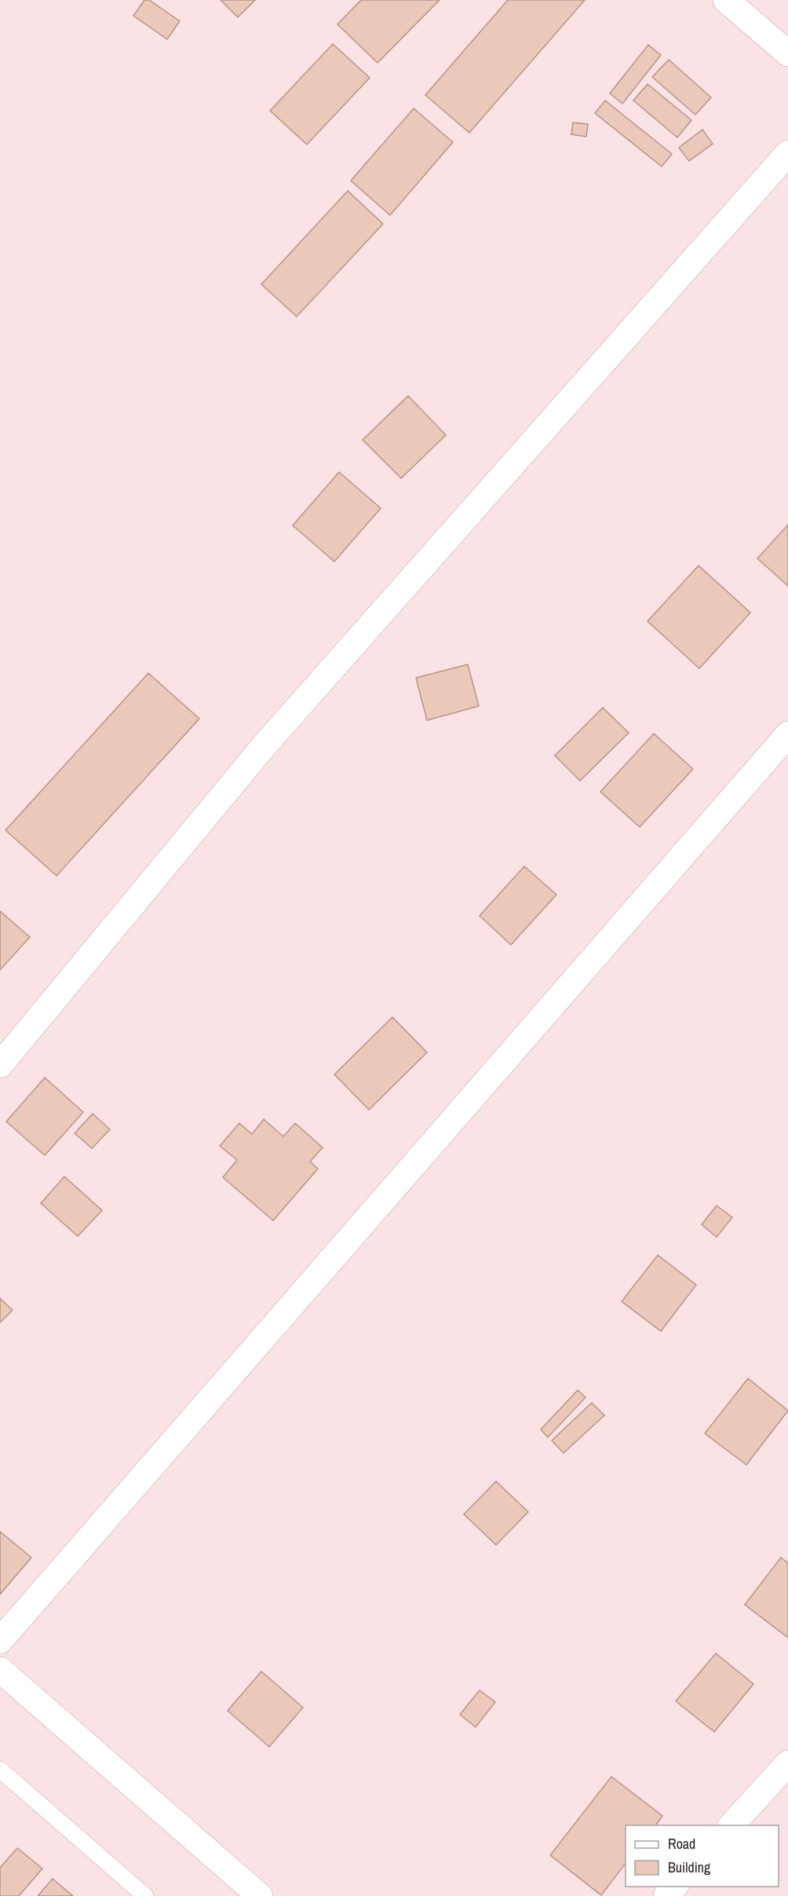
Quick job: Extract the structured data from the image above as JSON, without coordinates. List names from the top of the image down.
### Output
{
  "legend": ["Road", "Building"]
}
